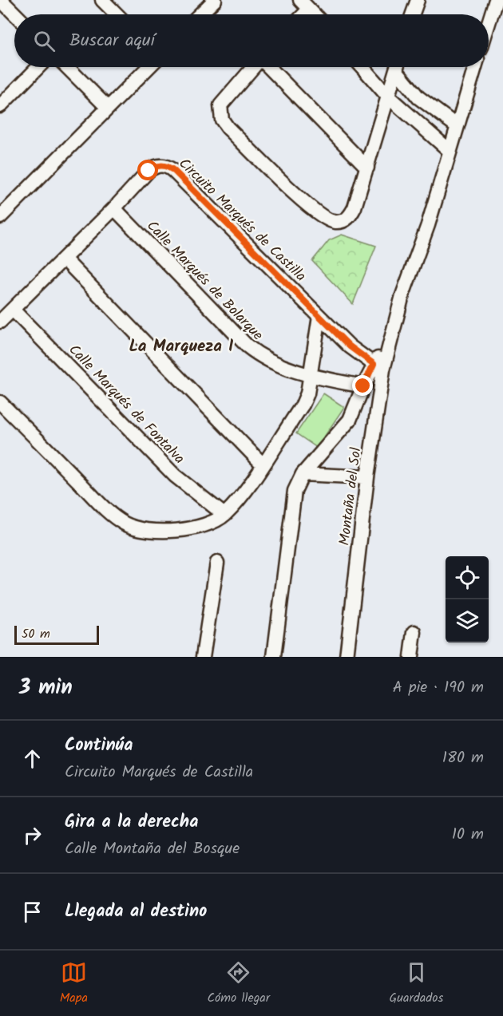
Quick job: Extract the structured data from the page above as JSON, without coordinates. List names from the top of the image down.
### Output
{
  "streets": {
    "street": [
      "Circuito Marqués de Castilla",
      "Calle Marqués de Bolarque",
      "Calle Marqués de Fontalva",
      "Montaña del Sol"
    ]
  },
  "crossings": [
    ["Circuito Marqués de Castilla", "Calle Marqués de Bolarque"],
    ["Circuito Marqués de Castilla", "Calle Marqués de Fontalva"]
  ],
  "districts": ["La Marqueza I"],
  "scale_bar": "50 m",
  "page": {
    "search": "Buscar aquí",
    "scale": "50 m",
    "heading": ["3 min", "A pie · 190 m"],
    "list": [
      ["Continúa", "Circuito Marqués de Castilla", "180 m"],
      ["Gira a la derecha", "Calle Montaña del Bosque", "10 m"],
      "Llegada al destino"
    ],
    "nav": ["Mapa", "Cómo llegar", "Guardados"]
  }
}
